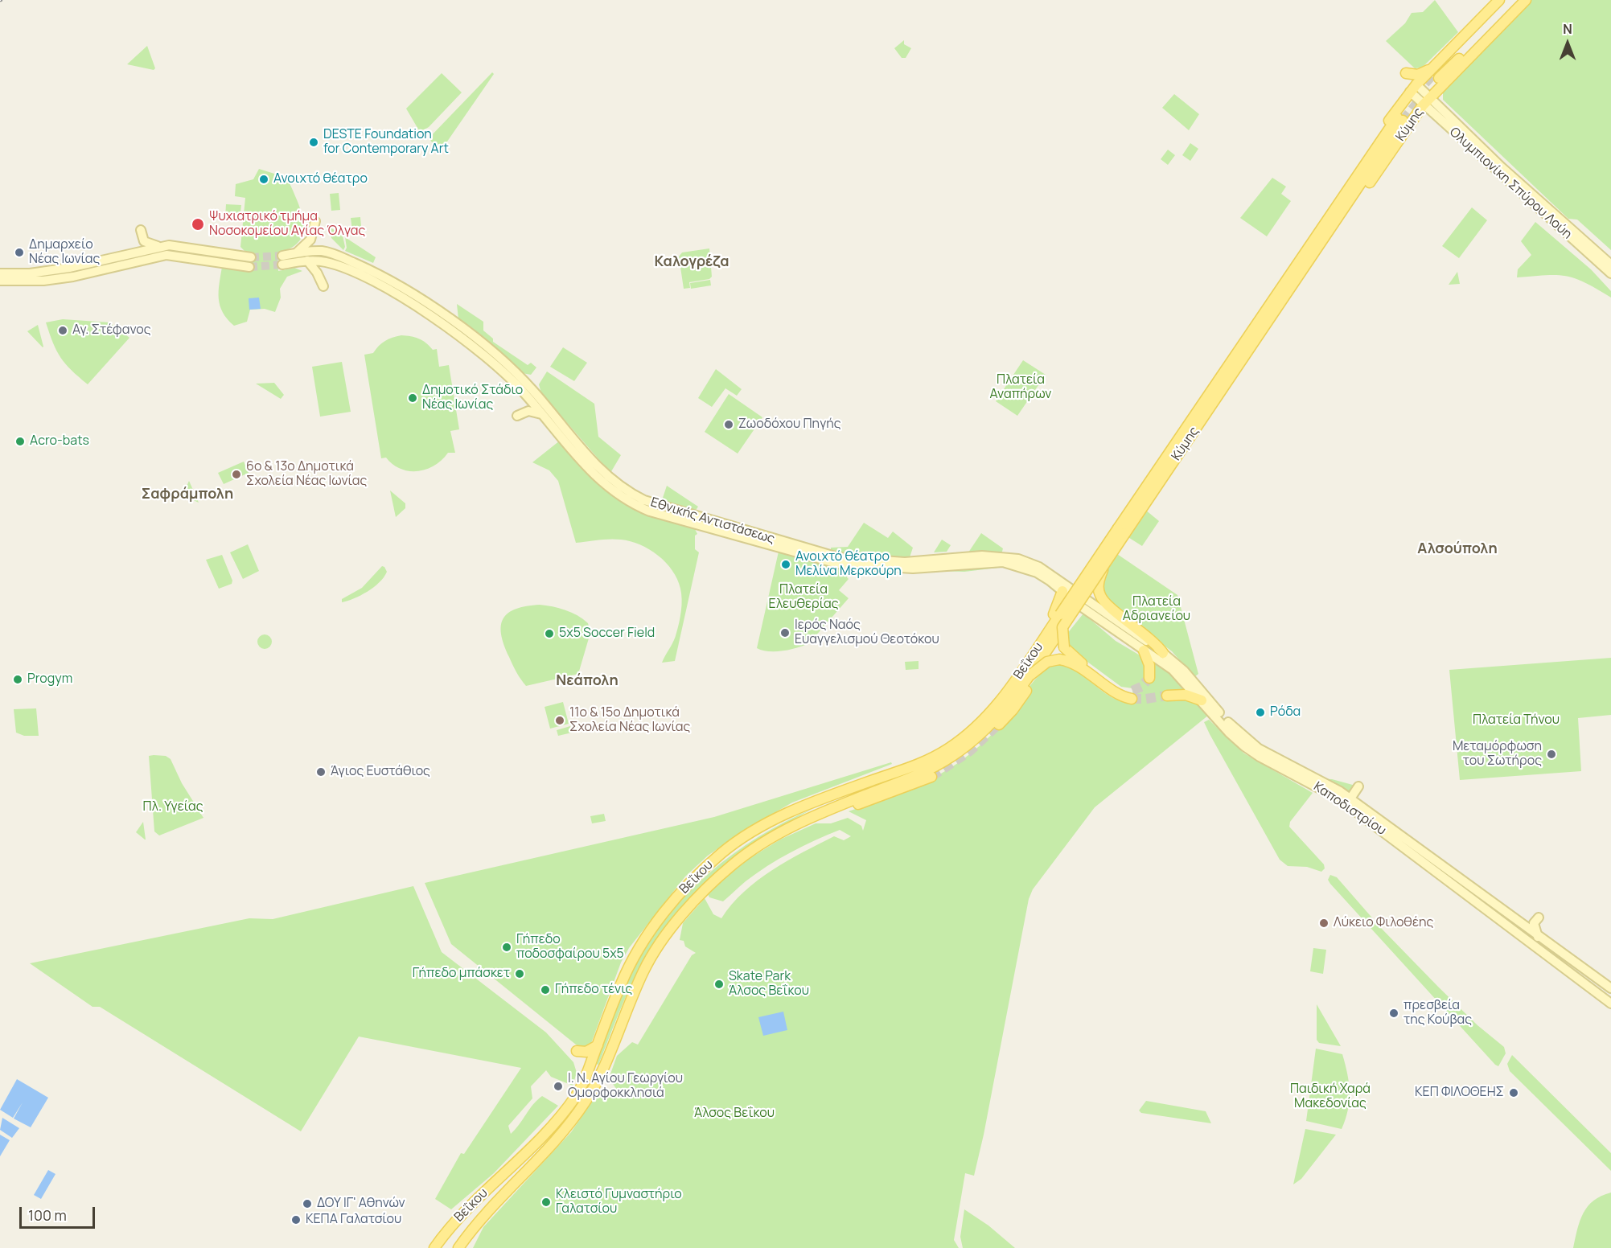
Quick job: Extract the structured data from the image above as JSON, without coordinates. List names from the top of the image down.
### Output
{
  "streets": {
    "main road": [
      "Κύμης",
      "Ολυμπιονίκη Σπύρου Λούη",
      "Εθνικής Αντιστάσεως",
      "Βεΐκου",
      "Καποδιστρίου"
    ]
  },
  "crossings": [
    ["Κύμης", "Ολυμπιονίκη Σπύρου Λούη"],
    ["Κύμης", "Βεΐκου"],
    ["Εθνικής Αντιστάσεως", "Καποδιστρίου"]
  ],
  "districts": [
    "Καλογρέζα",
    "Σαφράμπολη",
    "Αλσούπολη",
    "Νεάπολη"
  ],
  "parks": [
    "Πλατεία Αναπήρων",
    "Πλατεία Ελευθερίας",
    "Πλατεία Αδριανείου",
    "Πλατεία Τήνου",
    "Πλ. Υγείας",
    "Παιδική Χαρά Μακεδονίας",
    "Άλσος Βεΐκου"
  ],
  "places": [
    "DESTE Foundation for Contemporary Art",
    "Ανοιχτό θέατρο",
    "Ψυχιατρικό τμήμα Νοσοκομείου Αγίας Όλγας",
    "Δημαρχείο Νέας Ιωνίας",
    "Αγ. Στέφανος",
    "Δημοτικό Στάδιο Νέας Ιωνίας",
    "Ζωοδόχου Πηγής",
    "Acro-bats",
    "6ο & 13ο Δημοτικά Σχολεία Νέας Ιωνίας",
    "Ανοιχτό θέατρο Μελίνα Μερκούρη",
    "Ιερός Ναός Ευαγγελισμού Θεοτόκου",
    "5x5 Soccer Field",
    "Progym",
    "Ρόδα",
    "11ο & 15ο Δημοτικά Σχολεία Νέας Ιωνίας",
    "Μεταμόρφωση του Σωτήρος",
    "Άγιος Ευστάθιος",
    "Λύκειο Φιλοθέης",
    "Γήπεδο ποδοσφαίρου 5x5",
    "Γήπεδο μπάσκετ",
    "Skate Park Άλσος Βεΐκου",
    "Γήπεδο τένις",
    "πρεσβεία της Κούβας",
    "Ι. Ν. Αγίου Γεωργίου Ομορφοκκλησιά",
    "ΚΕΠ ΦΙΛΟΘΕΗΣ",
    "Κλειστό Γυμναστήριο Γαλατσίου",
    "ΔΟΥ ΙΓ' Αθηνών",
    "ΚΕΠΑ Γαλατσίου"
  ],
  "scale_bar": "100 m",
  "north": "top"
}
